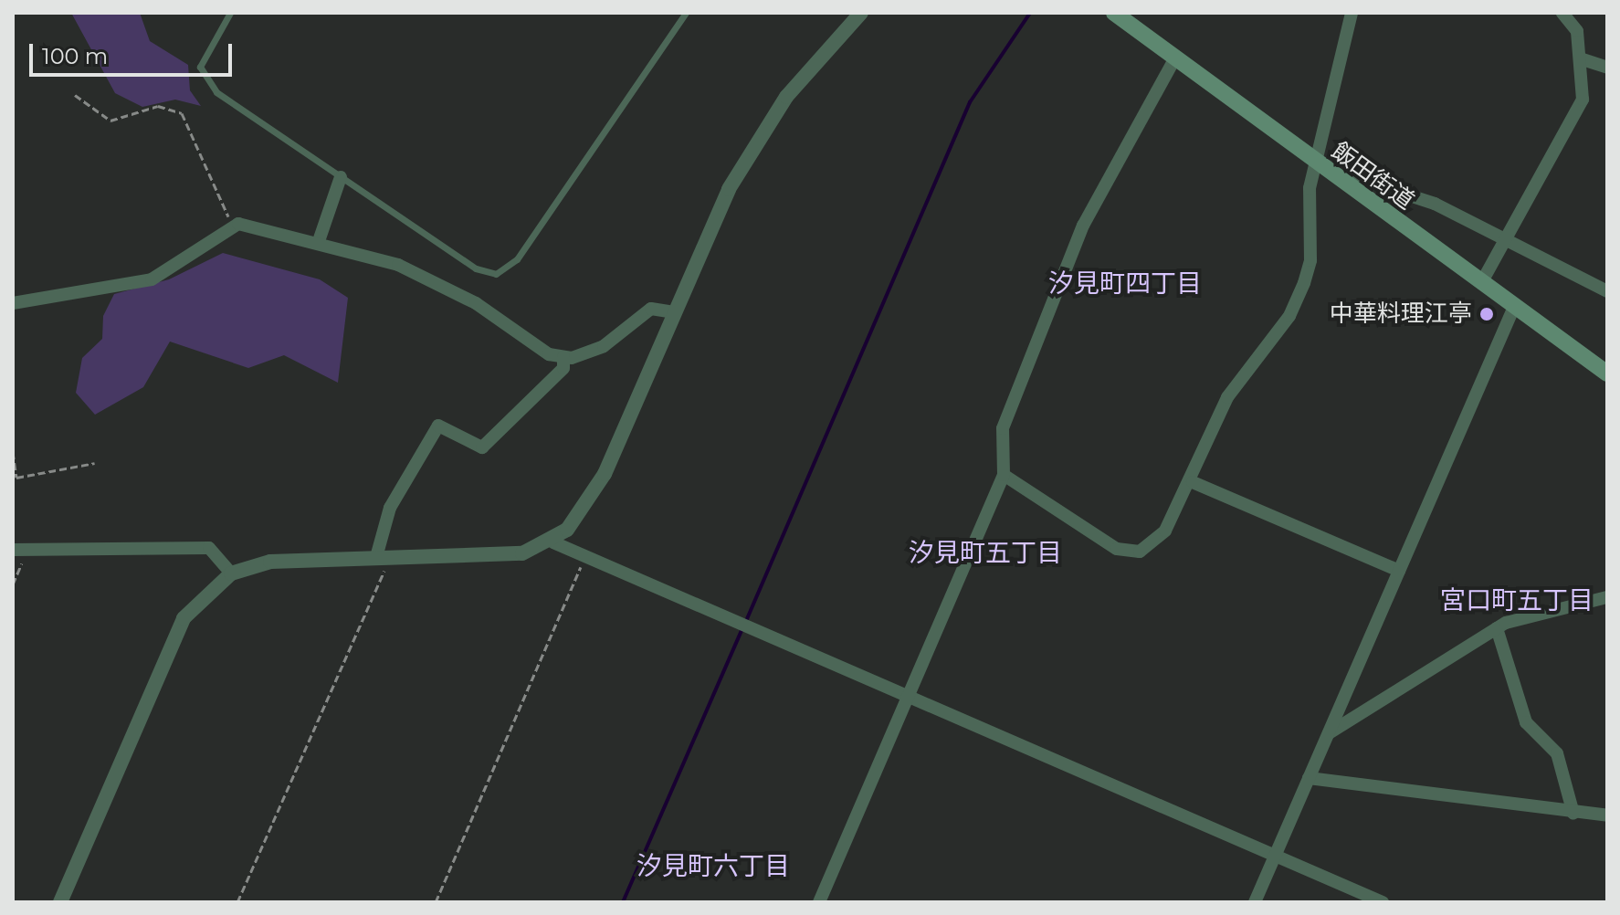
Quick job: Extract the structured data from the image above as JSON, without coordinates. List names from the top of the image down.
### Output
{
  "streets": {
    "main road": ["飯田街道"]
  },
  "districts": [
    "汐見町四丁目",
    "汐見町五丁目",
    "宮口町五丁目",
    "汐見町六丁目"
  ],
  "places": ["中華料理江亭"],
  "scale_bar": "100 m"
}
